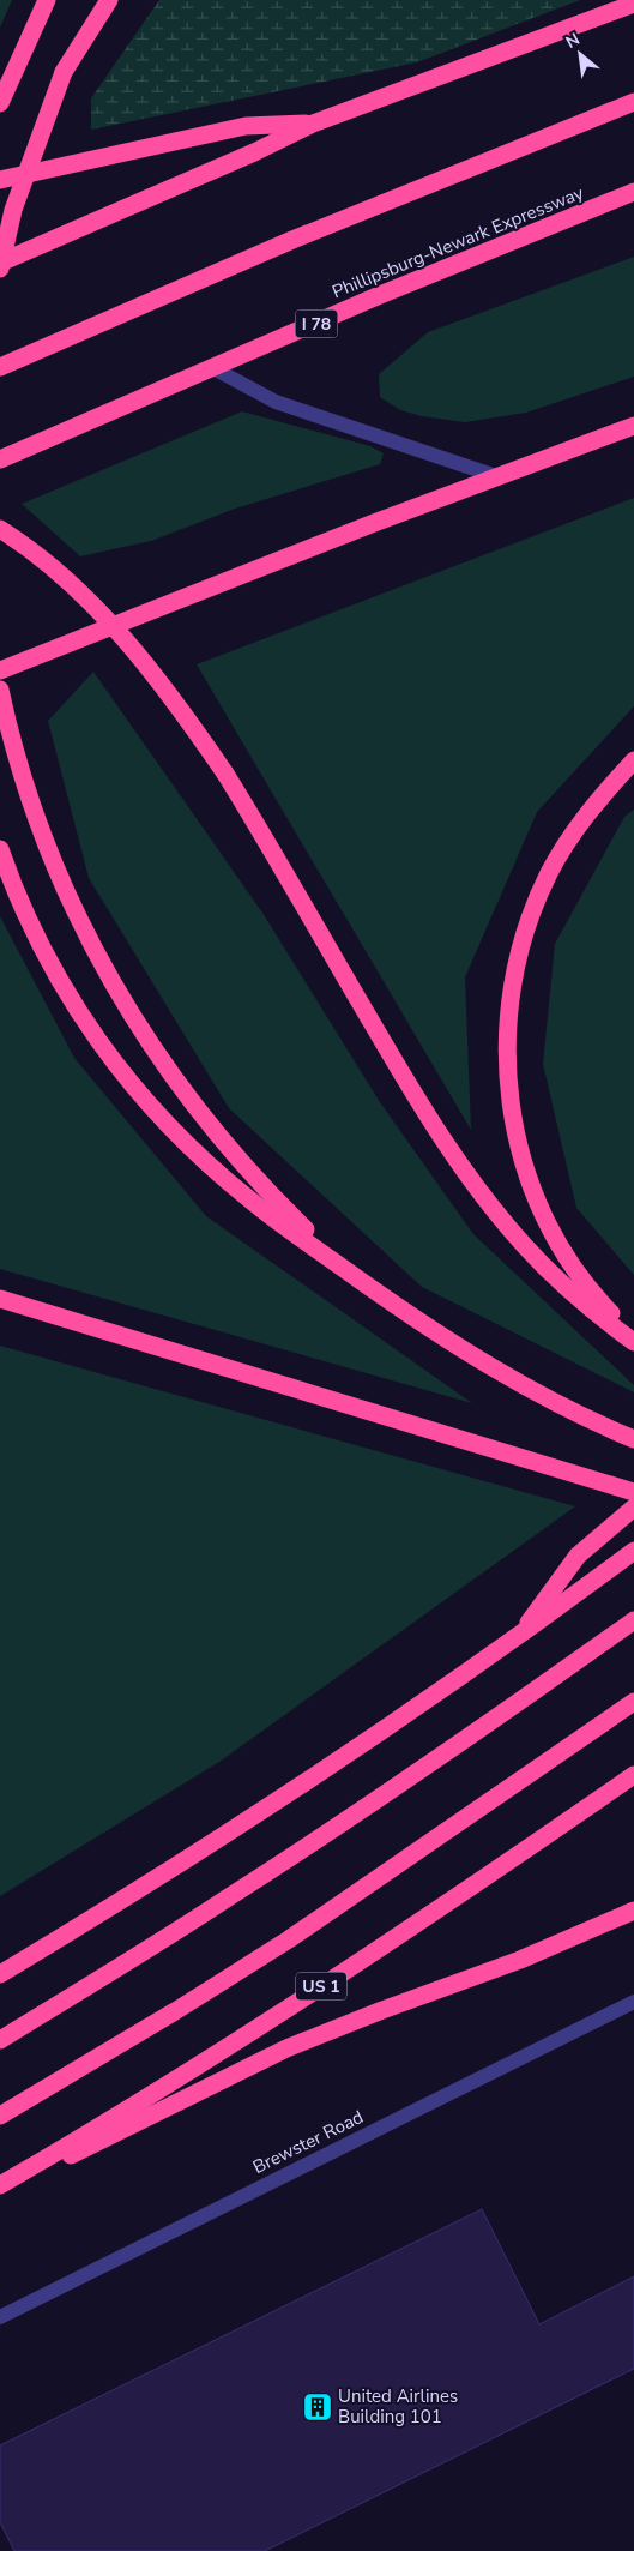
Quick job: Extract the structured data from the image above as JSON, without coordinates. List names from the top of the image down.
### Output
{
  "streets": {
    "highway": ["Phillipsburg-Newark Expressway", "I 78", "US 1"],
    "street": ["Brewster Road"]
  },
  "places": {
    "building": ["United Airlines Building 101"]
  },
  "north": "top left"
}
